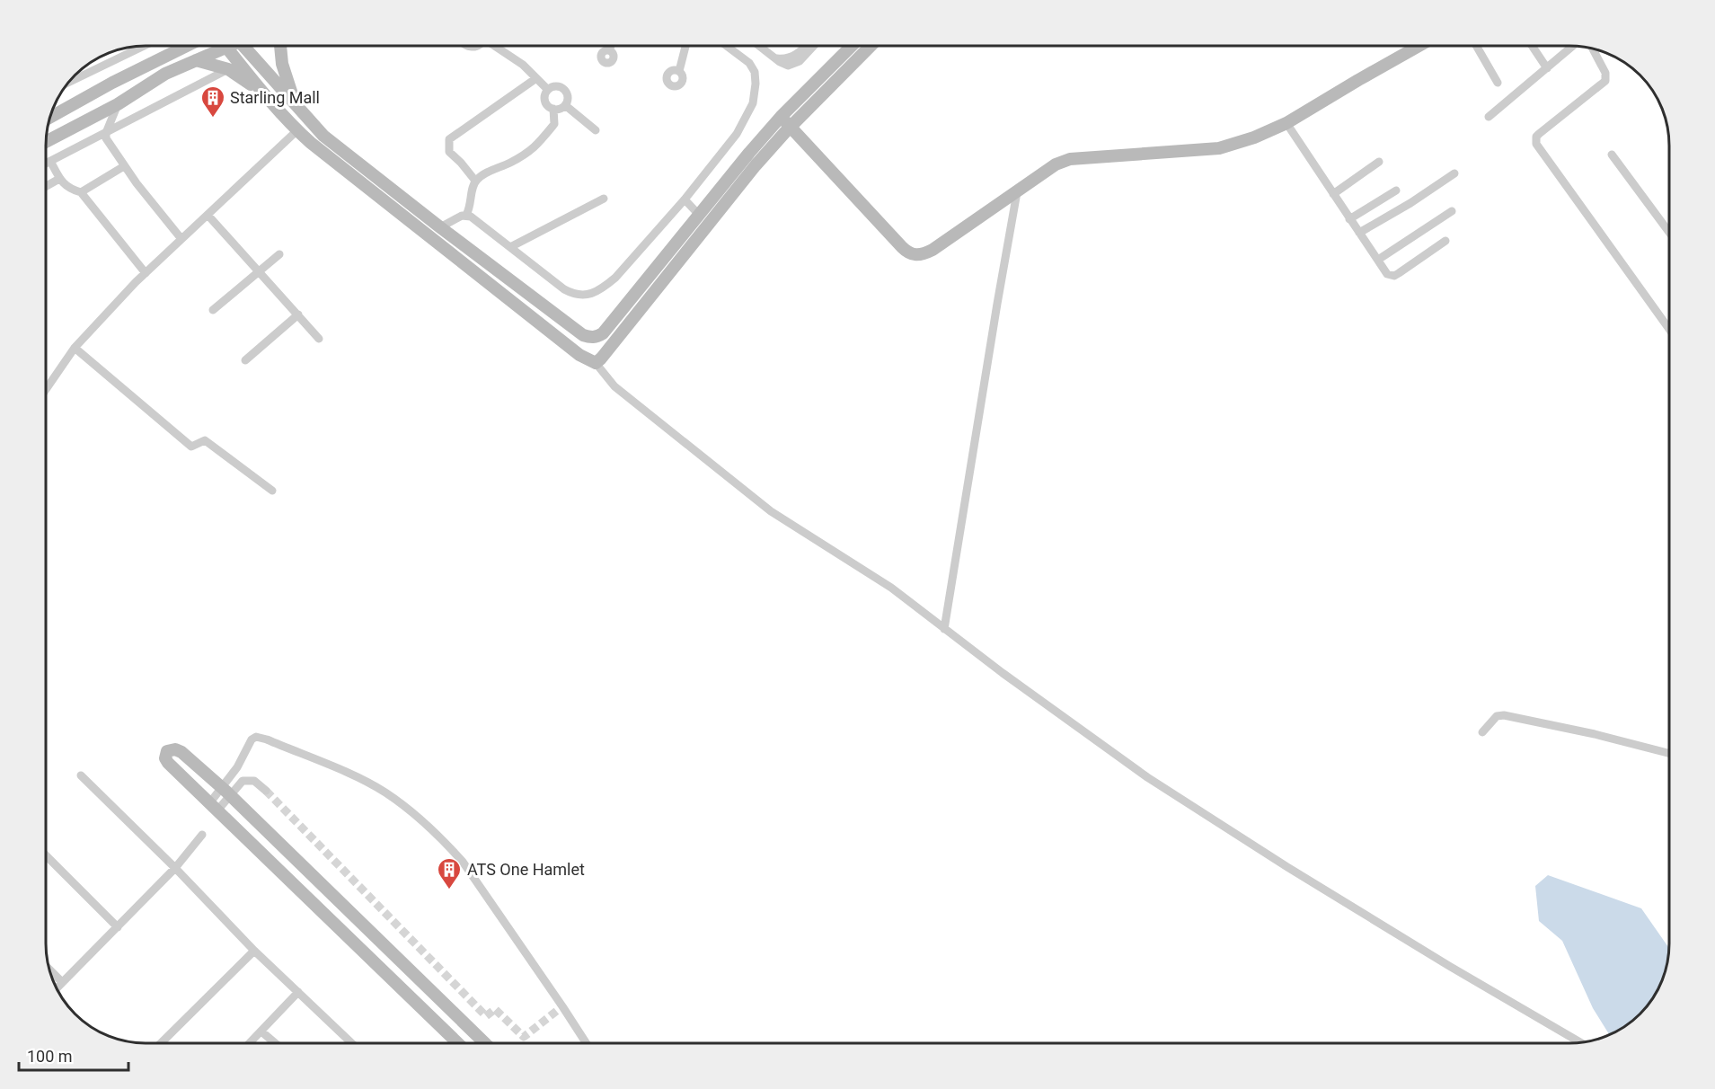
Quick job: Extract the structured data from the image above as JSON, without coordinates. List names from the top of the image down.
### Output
{
  "places": {
    "building": ["Starling Mall", "ATS One Hamlet"]
  },
  "scale_bar": "100 m"
}
